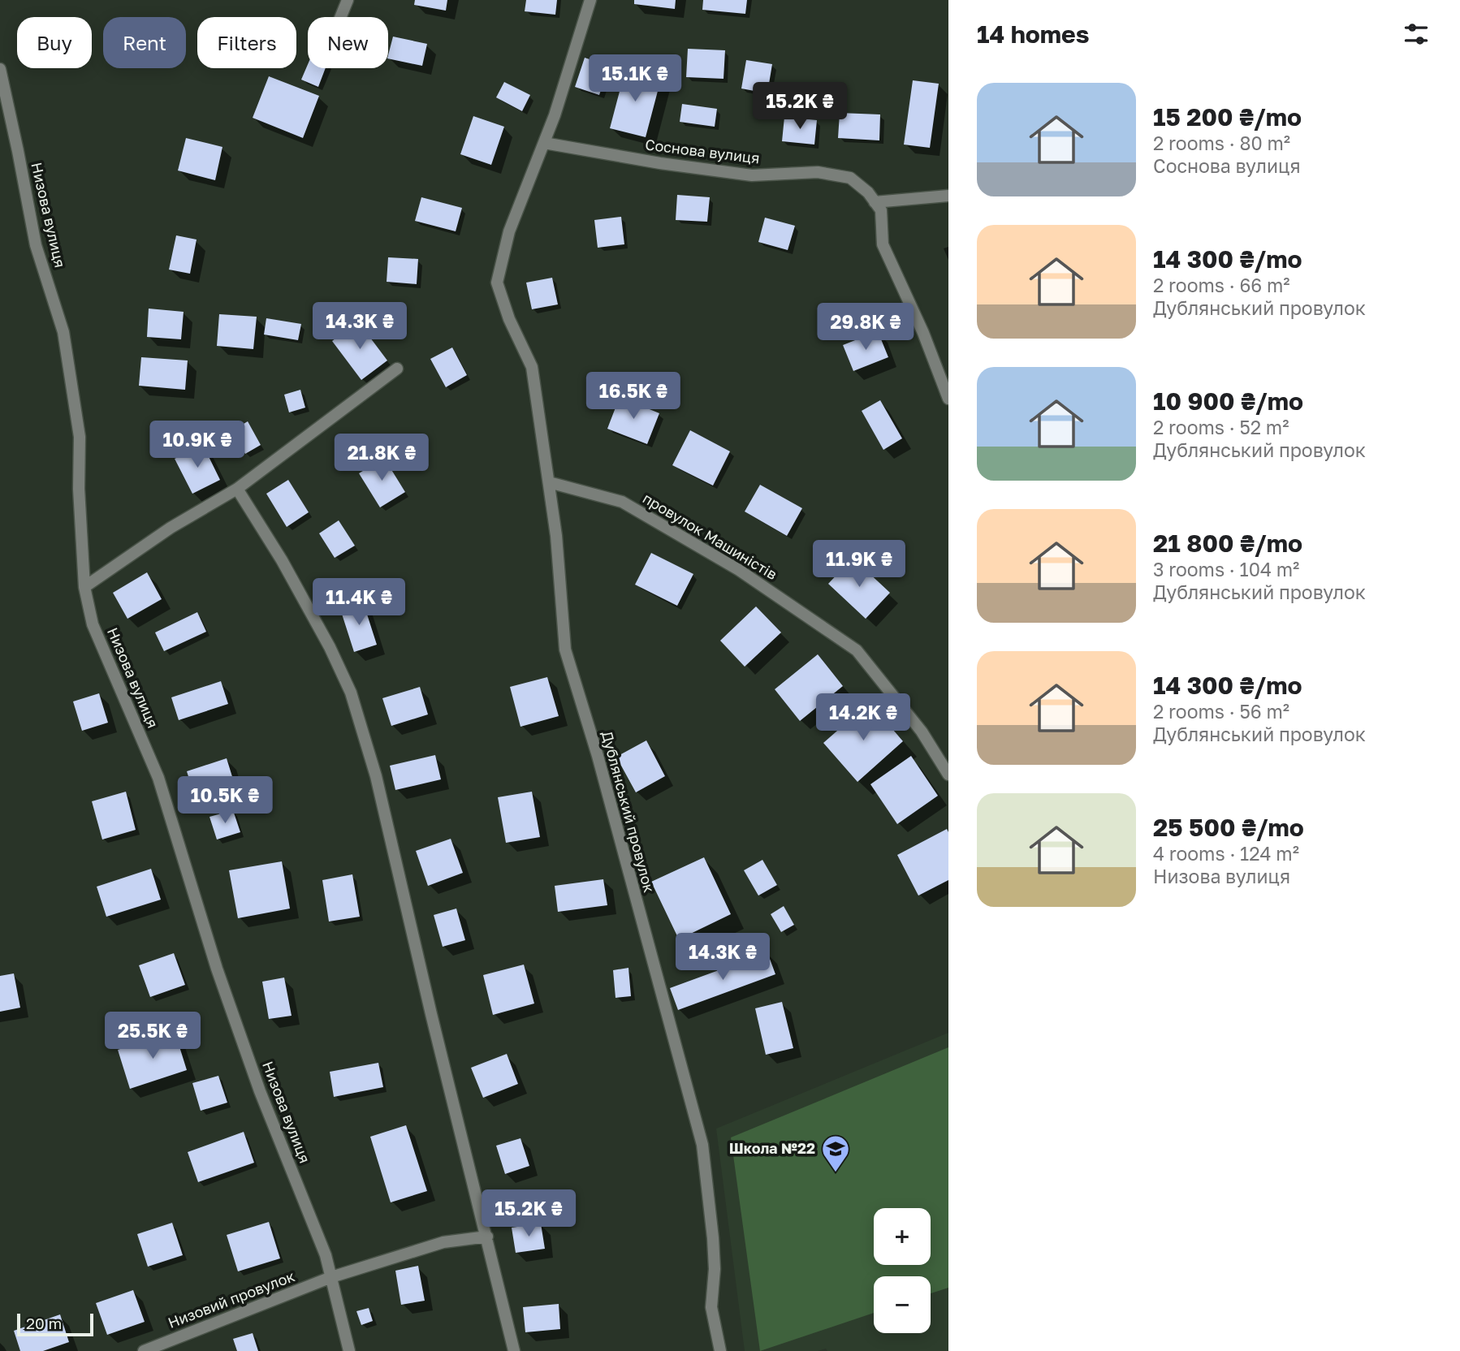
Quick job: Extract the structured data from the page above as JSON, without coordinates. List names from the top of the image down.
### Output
{
  "streets": {
    "street": [
      "Соснова вулиця",
      "Низова вулиця",
      "провулок Машиністів",
      "Дублянський провулок",
      "Низовий провулок"
    ]
  },
  "crossings": [
    ["Соснова вулиця", "Дублянський провулок"],
    ["Низова вулиця", "Низовий провулок"],
    ["провулок Машиністів", "Дублянський провулок"]
  ],
  "places": {
    "school or university": ["Школа №22"]
  },
  "scale_bar": "20 m",
  "page": {
    "heading": "14 homes",
    "chip": [
      "Buy",
      "Rent",
      "Filters",
      "New"
    ],
    "price": [
      "15.1K ₴",
      "15.2K ₴",
      "14.3K ₴",
      "29.8K ₴",
      "16.5K ₴",
      "10.9K ₴",
      "21.8K ₴",
      "11.9K ₴",
      "11.4K ₴",
      "14.2K ₴",
      "10.5K ₴",
      "14.3K ₴",
      "25.5K ₴",
      "15.2K ₴"
    ],
    "list": [
      {
        "name": "15 200 ₴/mo",
        "note": "2 rooms · 80 m² · Соснова вулиця"
      },
      {
        "name": "14 300 ₴/mo",
        "note": "2 rooms · 66 m² · Дублянський провулок"
      },
      {
        "name": "10 900 ₴/mo",
        "note": "2 rooms · 52 m² · Дублянський провулок"
      },
      {
        "name": "21 800 ₴/mo",
        "note": "3 rooms · 104 m² · Дублянський провулок"
      },
      {
        "name": "14 300 ₴/mo",
        "note": "2 rooms · 56 m² · Дублянський провулок"
      },
      {
        "name": "25 500 ₴/mo",
        "note": "4 rooms · 124 m² · Низова вулиця"
      }
    ],
    "map_buttons": ["+", "−"],
    "scale": "20 m"
  }
}
